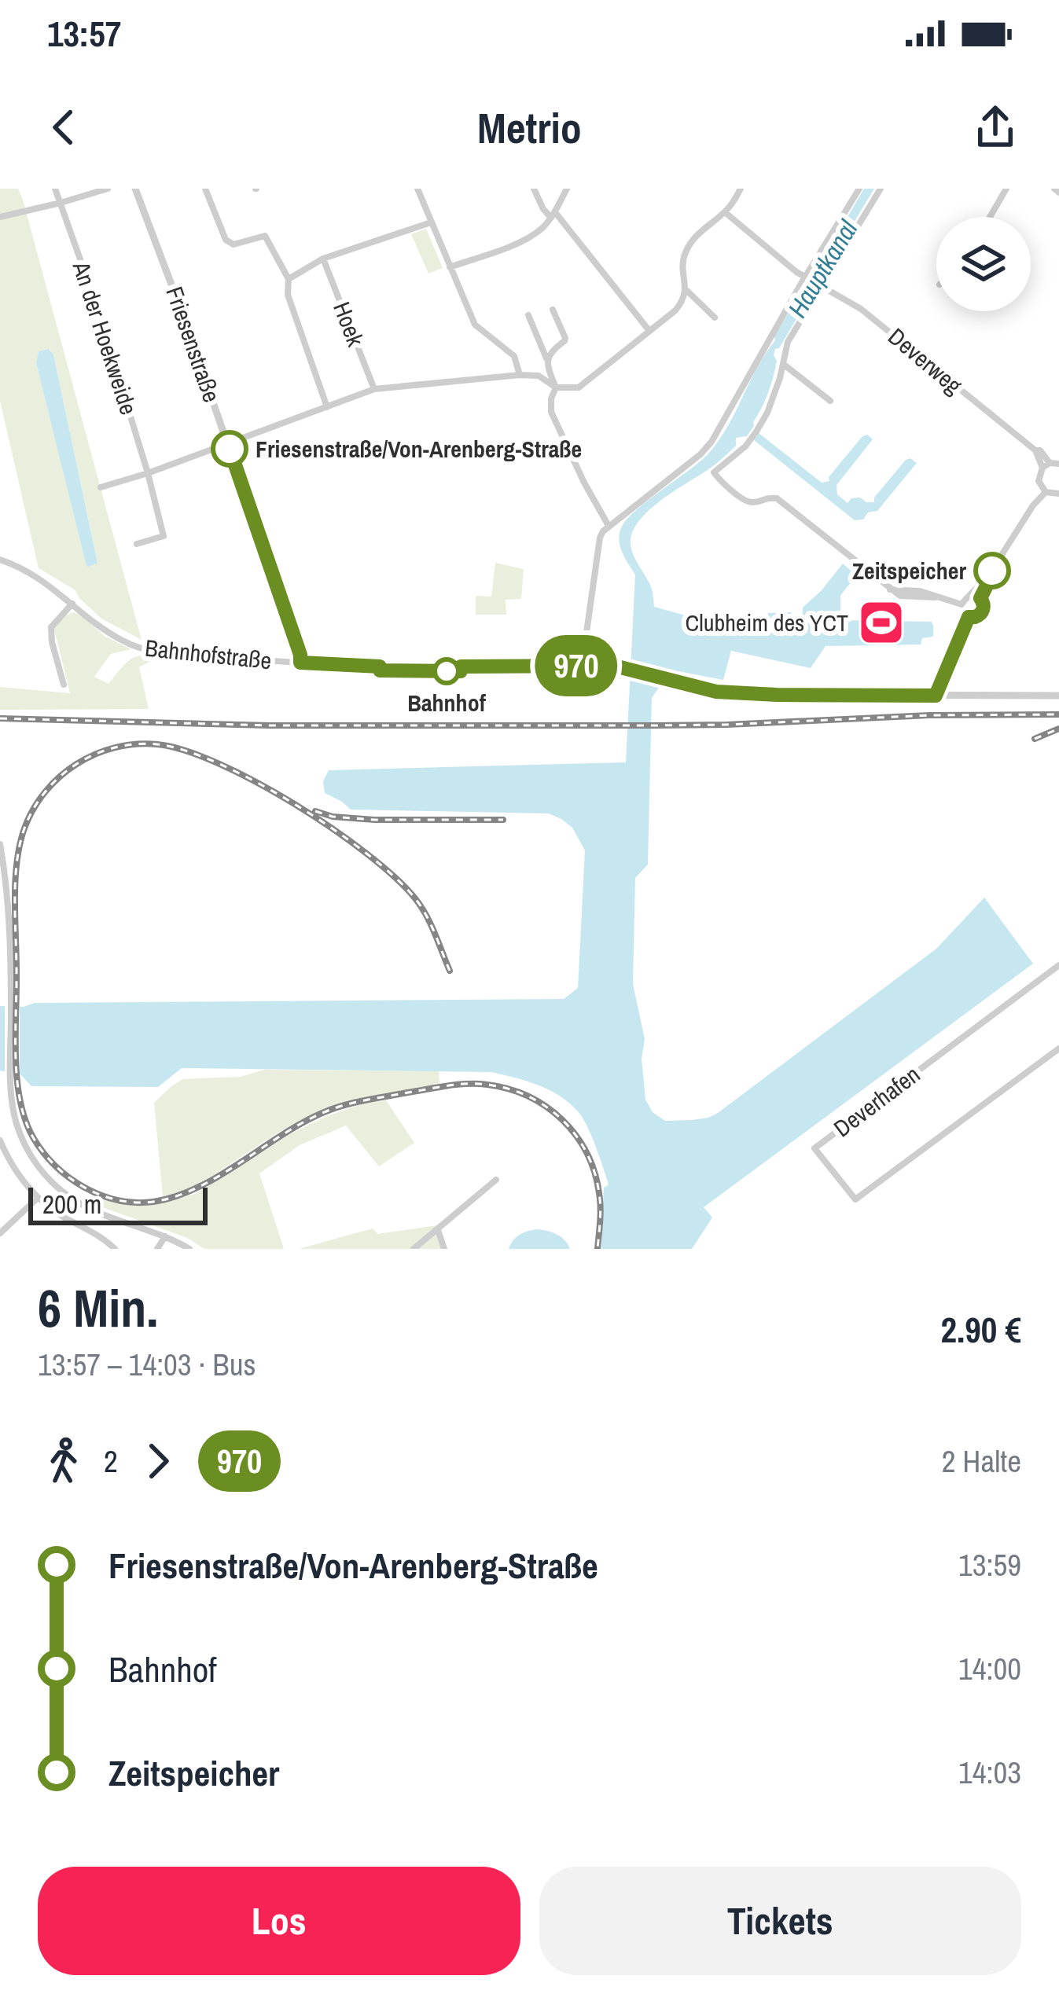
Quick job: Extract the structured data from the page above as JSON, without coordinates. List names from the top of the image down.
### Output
{
  "streets": {
    "street": [
      "Hoek",
      "An der Hoekweide",
      "Friesenstraße",
      "Deverweg",
      "Bahnhofstraße",
      "Deverhafen"
    ]
  },
  "crossings": [
    ["Friesenstraße", "Bahnhofstraße"]
  ],
  "water": ["Hauptkanal"],
  "places": {
    "other": ["Friesenstraße/Von-Arenberg-Straße", "Zeitspeicher", "Bahnhof"],
    "sports": ["Clubheim des YCT"]
  },
  "lines": ["bus line 970"],
  "scale_bar": "200 m",
  "page": {
    "status": "13:57",
    "header": "Metrio",
    "on_map": "970",
    "scale": "200 m",
    "heading": ["6 Min.", "13:57 – 14:03 · Bus", "2.90 €"],
    "legs": ["2", "970", "2 Halte"],
    "list": [
      {
        "name": "Friesenstraße/Von-Arenberg-Straße",
        "value": "13:59"
      },
      {
        "name": "Bahnhof",
        "value": "14:00"
      },
      {
        "name": "Zeitspeicher",
        "value": "14:03"
      }
    ],
    "buttons": ["Los", "Tickets"]
  }
}
